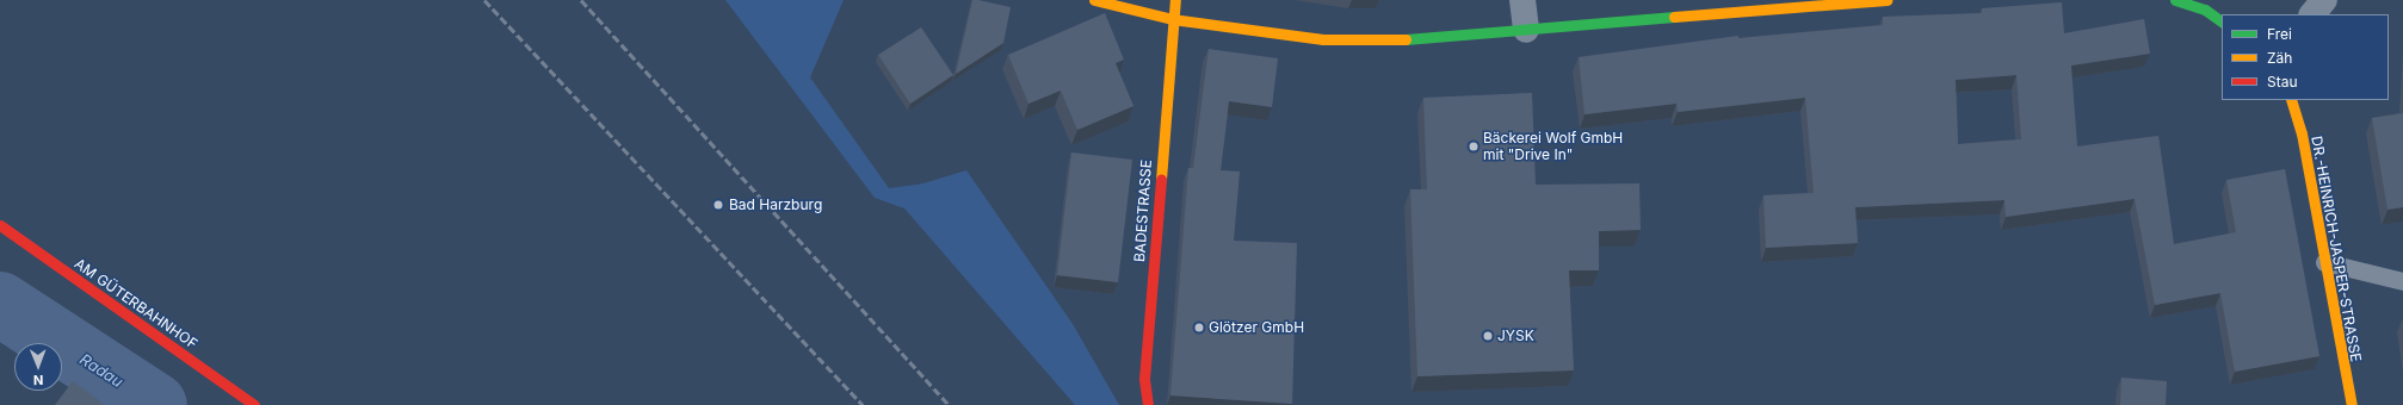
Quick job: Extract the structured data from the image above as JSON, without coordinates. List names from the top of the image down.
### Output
{
  "streets": {
    "main road": ["BADESTRASSE", "DR.-HEINRICH-JASPER-STRASSE", "AM GÜTERBAHNHOF"]
  },
  "water": ["Radau"],
  "places": [
    "Bäckerei Wolf GmbH mit \"Drive In\"",
    "Bad Harzburg",
    "Glötzer GmbH",
    "JYSK"
  ],
  "legend": ["Frei", "Zäh", "Stau"],
  "north": "bottom"
}
